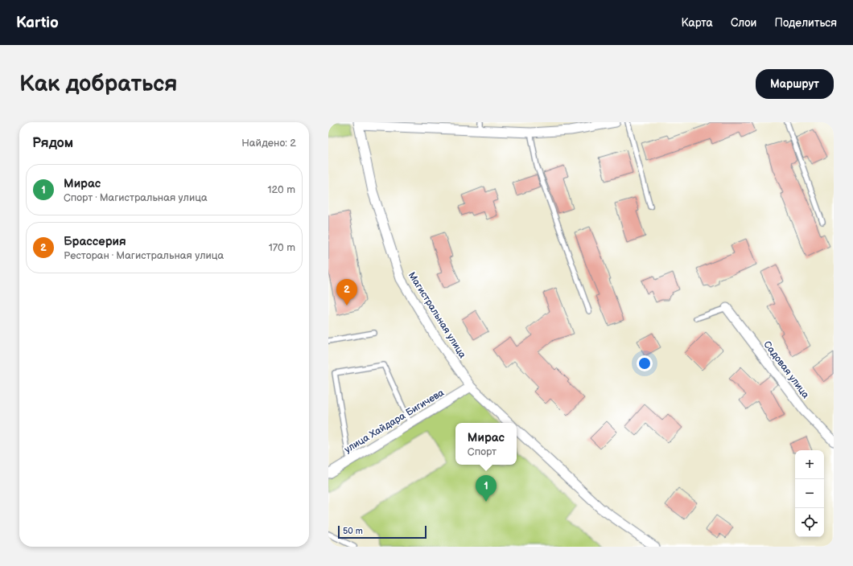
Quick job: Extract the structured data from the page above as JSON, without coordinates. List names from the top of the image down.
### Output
{
  "streets": {
    "street": ["Магистральная улица", "Садовая улица", "улица Хайдара Бигичева"]
  },
  "crossings": [
    ["Магистральная улица", "улица Хайдара Бигичева"]
  ],
  "scale_bar": "50 m",
  "page": {
    "header": "Kartio",
    "nav": ["Карта", "Слои", "Поделиться"],
    "buttons": "Маршрут",
    "title": "Как добраться",
    "heading": ["Рядом", "Найдено: 2"],
    "list": [
      {
        "mark": "1",
        "name": "Мирас",
        "note": "Спорт · Магистральная улица",
        "value": "120 m"
      },
      {
        "mark": "2",
        "name": "Брассерия",
        "note": "Ресторан · Магистральная улица",
        "value": "170 m"
      }
    ],
    "pins": ["2", "1"],
    "popup": ["Мирас", "Спорт"],
    "map_buttons": ["+", "−"],
    "scale": "50 m"
  }
}
